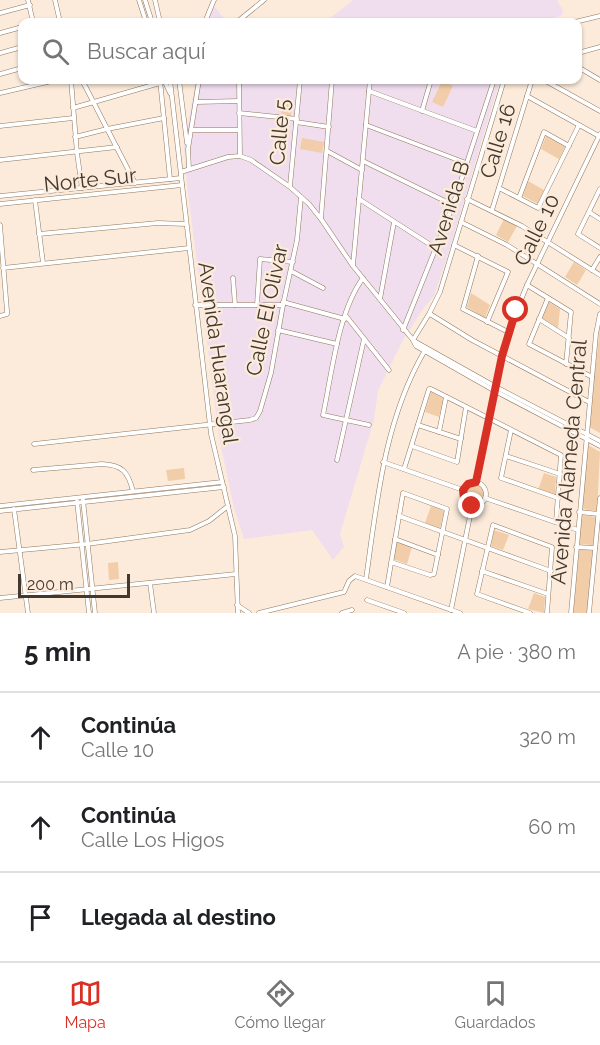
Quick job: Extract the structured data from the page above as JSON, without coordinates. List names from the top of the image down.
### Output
{
  "streets": {
    "street": [
      "Calle 5",
      "Calle 16",
      "Norte Sur",
      "Avenida B",
      "Calle 10",
      "Calle El Olivar",
      "Avenida Huarangal",
      "Avenida Alameda Central"
    ]
  },
  "crossings": [
    ["Norte Sur", "Avenida Huarangal"],
    ["Calle El Olivar", "Avenida Huarangal"]
  ],
  "scale_bar": "200 m",
  "page": {
    "search": "Buscar aquí",
    "scale": "200 m",
    "heading": ["5 min", "A pie · 380 m"],
    "list": [
      ["Continúa", "Calle 10", "320 m"],
      ["Continúa", "Calle Los Higos", "60 m"],
      "Llegada al destino"
    ],
    "nav": ["Mapa", "Cómo llegar", "Guardados"]
  }
}
